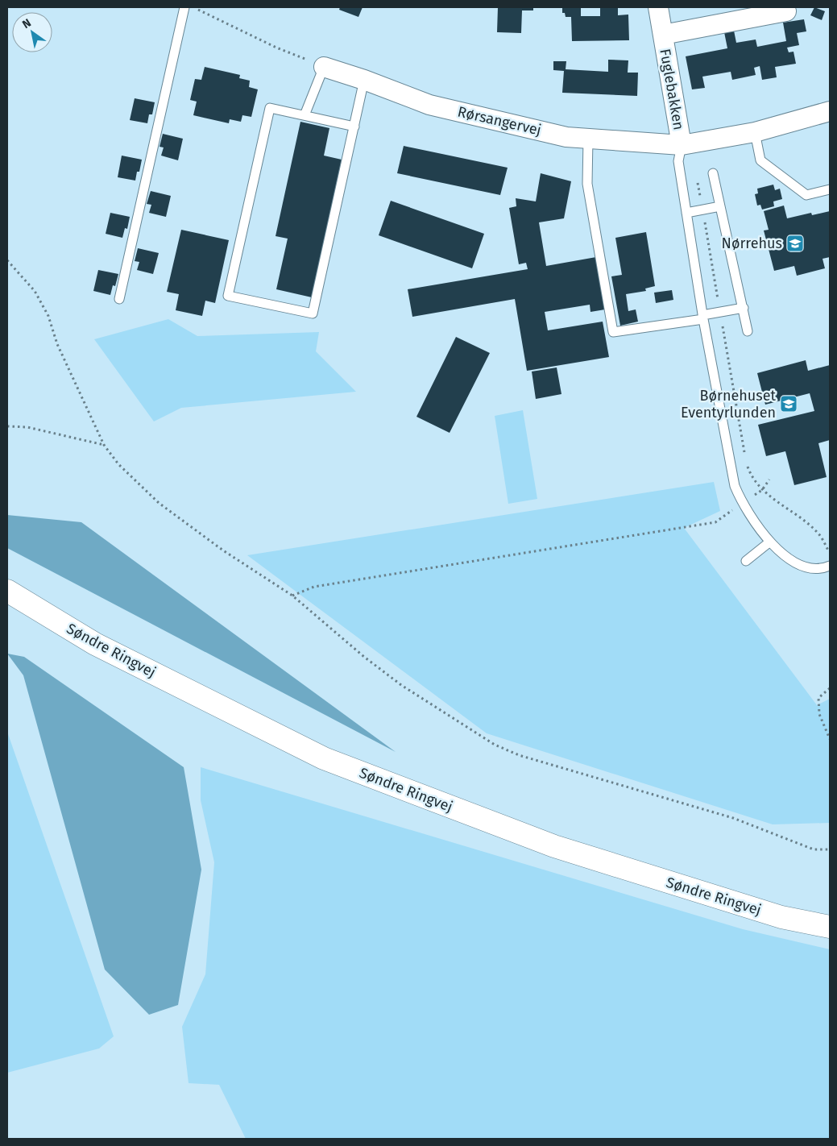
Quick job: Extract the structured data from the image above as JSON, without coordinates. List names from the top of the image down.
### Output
{
  "streets": {
    "main road": ["Søndre Ringvej"],
    "street": ["Fuglebakken", "Rørsangervej"]
  },
  "crossings": [
    ["Fuglebakken", "Rørsangervej"]
  ],
  "places": {
    "school or university": ["Nørrehus", "Børnehuset Eventyrlunden"]
  },
  "north": "top left"
}
